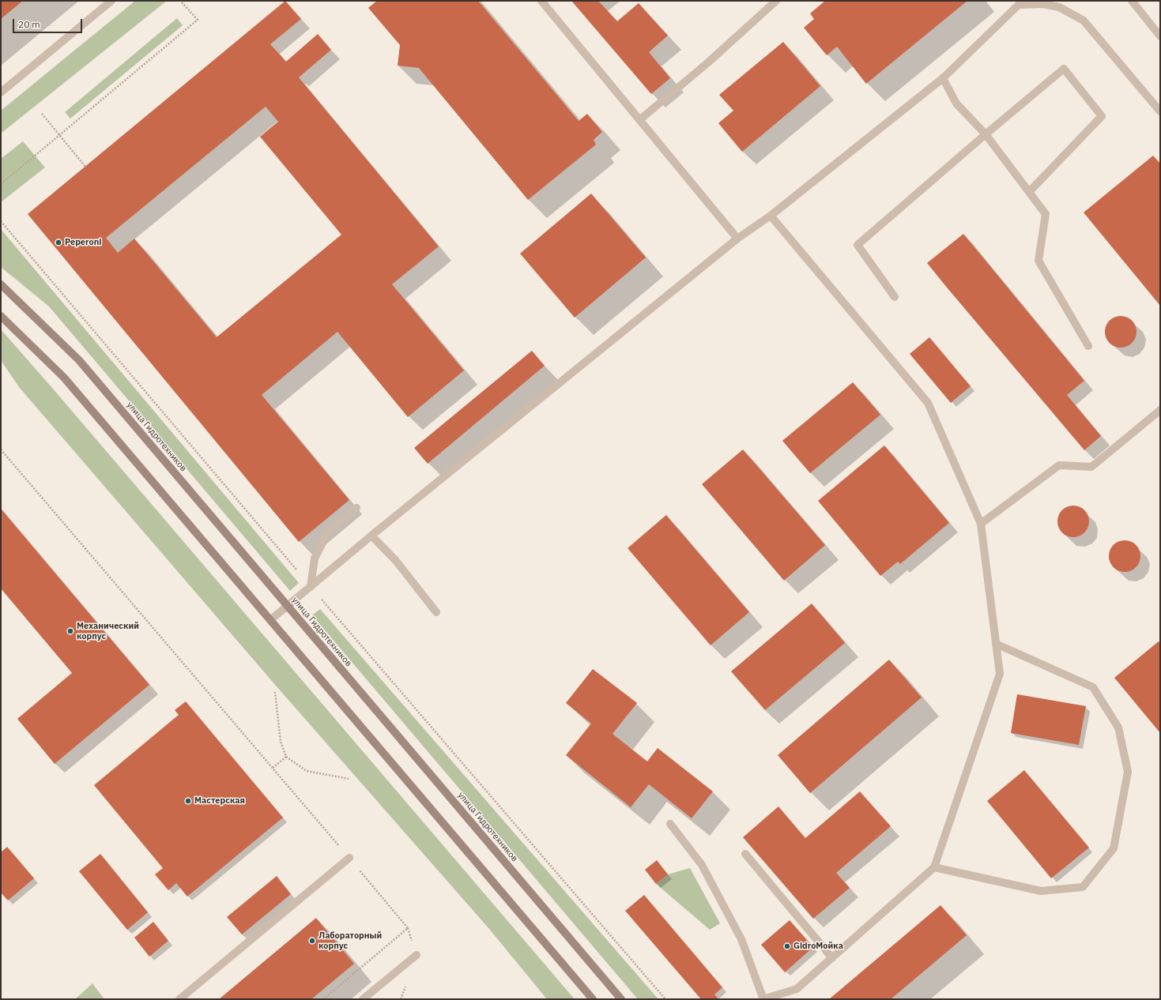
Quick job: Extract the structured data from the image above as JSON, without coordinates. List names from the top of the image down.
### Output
{
  "streets": {
    "street": ["улица Гидротехников"]
  },
  "places": [
    "Peperoni",
    "Механический корпус",
    "Мастерская",
    "Лабораторный корпус",
    "GidroМойка"
  ],
  "scale_bar": "20 m"
}
